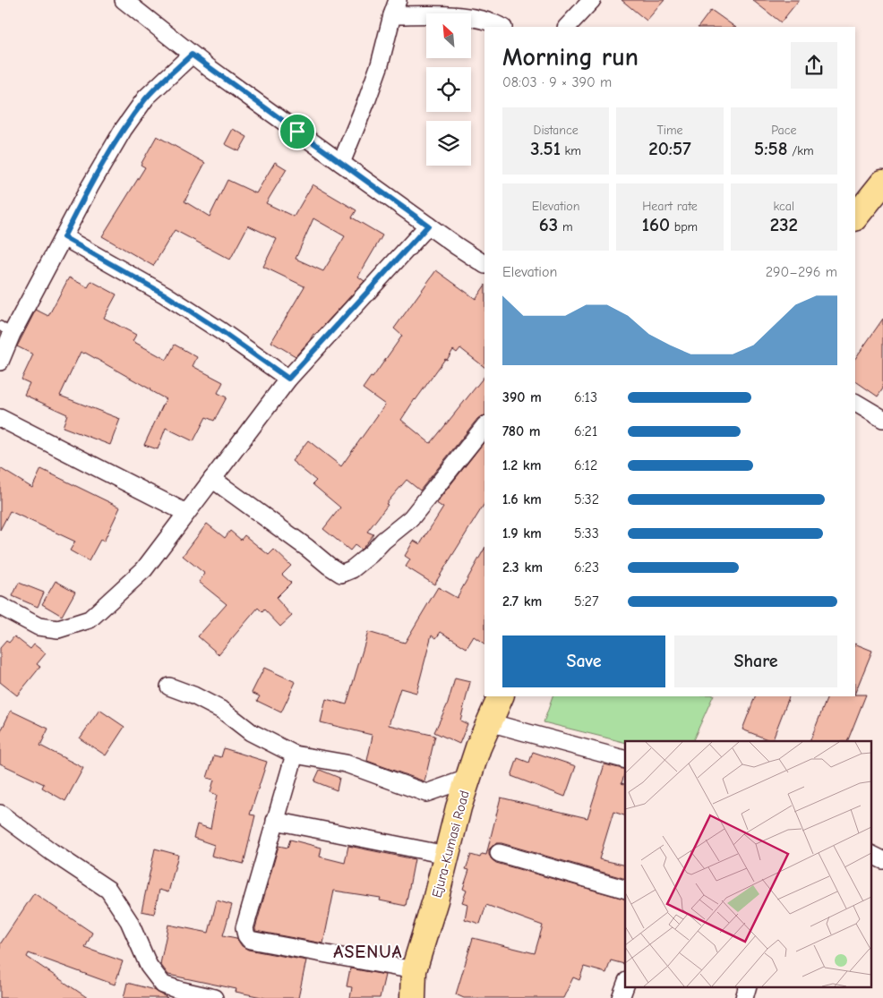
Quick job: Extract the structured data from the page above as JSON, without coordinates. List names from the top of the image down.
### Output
{
  "streets": {
    "main road": ["Ejura-Kumasi Road"]
  },
  "districts": ["ASENUA"],
  "north": "top left",
  "page": {
    "heading": ["Morning run", "08:03 · 9 × 390 m"],
    "stats": [
      ["Distance", "3.51 km"],
      ["Time", "20:57"],
      ["Pace", "5:58 /km"],
      ["Elevation", "63 m"],
      ["Heart rate", "160 bpm"],
      ["kcal", "232"]
    ],
    "chart": ["Elevation", "290–296 m"],
    "list": [
      {
        "name": "390 m",
        "note": "6:13"
      },
      {
        "name": "780 m",
        "note": "6:21"
      },
      {
        "name": "1.2 km",
        "note": "6:12"
      },
      {
        "name": "1.6 km",
        "note": "5:32"
      },
      {
        "name": "1.9 km",
        "note": "5:33"
      },
      {
        "name": "2.3 km",
        "note": "6:23"
      },
      {
        "name": "2.7 km",
        "note": "5:27"
      }
    ],
    "buttons": ["Save", "Share"]
  }
}
